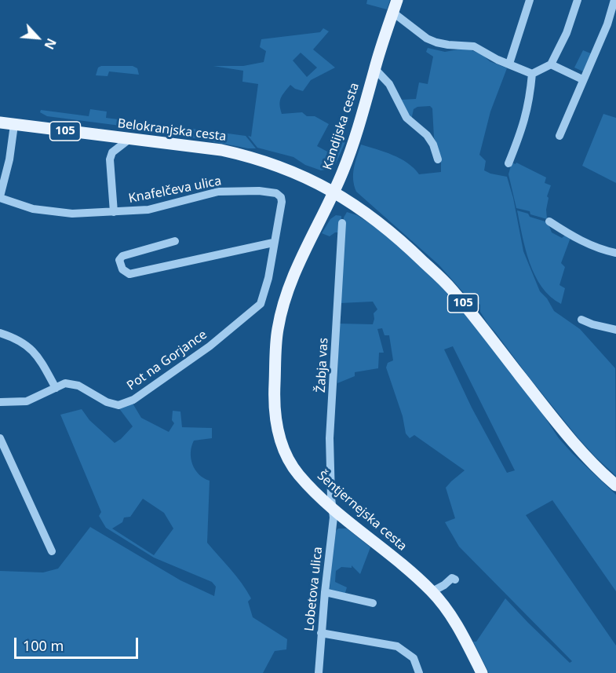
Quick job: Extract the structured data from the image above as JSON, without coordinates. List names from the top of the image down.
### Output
{
  "streets": {
    "main road": [
      "Kandijska cesta",
      "Belokranjska cesta",
      "105",
      "Šentjernejska cesta"
    ],
    "street": [
      "Knafelčeva ulica",
      "Pot na Gorjance",
      "Žabja vas",
      "Lobetova ulica"
    ]
  },
  "crossings": [
    ["Kandijska cesta", "Belokranjska cesta"],
    ["Kandijska cesta", "105"],
    ["Kandijska cesta", "Šentjernejska cesta"],
    ["Belokranjska cesta", "105"],
    ["Belokranjska cesta", "Šentjernejska cesta"],
    ["105", "Šentjernejska cesta"],
    ["Knafelčeva ulica", "Pot na Gorjance"],
    ["Žabja vas", "Šentjernejska cesta"],
    ["Žabja vas", "Lobetova ulica"],
    ["Šentjernejska cesta", "Lobetova ulica"]
  ],
  "scale_bar": "100 m",
  "north": "bottom right"
}
